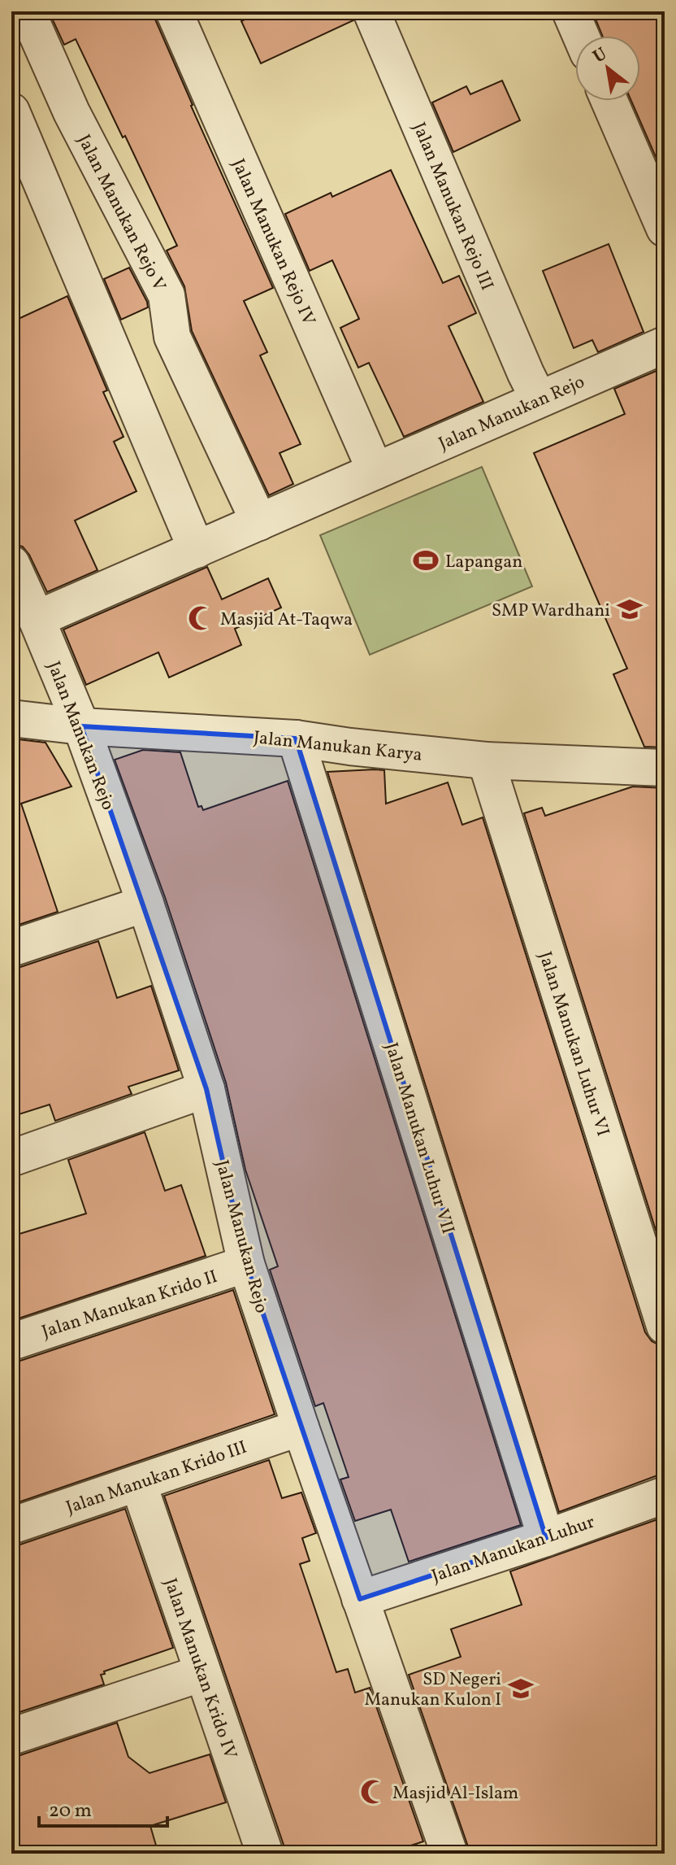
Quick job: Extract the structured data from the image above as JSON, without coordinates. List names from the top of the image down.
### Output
{
  "streets": {
    "street": [
      "Jalan Manukan Rejo III",
      "Jalan Manukan Rejo V",
      "Jalan Manukan Rejo IV",
      "Jalan Manukan Rejo",
      "Jalan Manukan Karya",
      "Jalan Manukan Luhur VI",
      "Jalan Manukan Luhur VII",
      "Jalan Manukan Krido II",
      "Jalan Manukan Krido III",
      "Jalan Manukan Luhur",
      "Jalan Manukan Krido IV"
    ]
  },
  "crossings": [
    ["Jalan Manukan Rejo III", "Jalan Manukan Rejo"],
    ["Jalan Manukan Rejo V", "Jalan Manukan Rejo"],
    ["Jalan Manukan Rejo IV", "Jalan Manukan Rejo"],
    ["Jalan Manukan Rejo", "Jalan Manukan Karya"],
    ["Jalan Manukan Rejo", "Jalan Manukan Krido II"],
    ["Jalan Manukan Rejo", "Jalan Manukan Krido III"],
    ["Jalan Manukan Rejo", "Jalan Manukan Luhur"],
    ["Jalan Manukan Karya", "Jalan Manukan Luhur VI"],
    ["Jalan Manukan Karya", "Jalan Manukan Luhur VII"],
    ["Jalan Manukan Luhur VII", "Jalan Manukan Luhur"],
    ["Jalan Manukan Krido III", "Jalan Manukan Krido IV"]
  ],
  "places": {
    "sports": ["Lapangan"],
    "school or university": ["SMP Wardhani", "SD Negeri Manukan Kulon I"],
    "mosque": ["Masjid At-Taqwa", "Masjid Al-Islam"]
  },
  "scale_bar": "20 m",
  "north": "top left"
}
